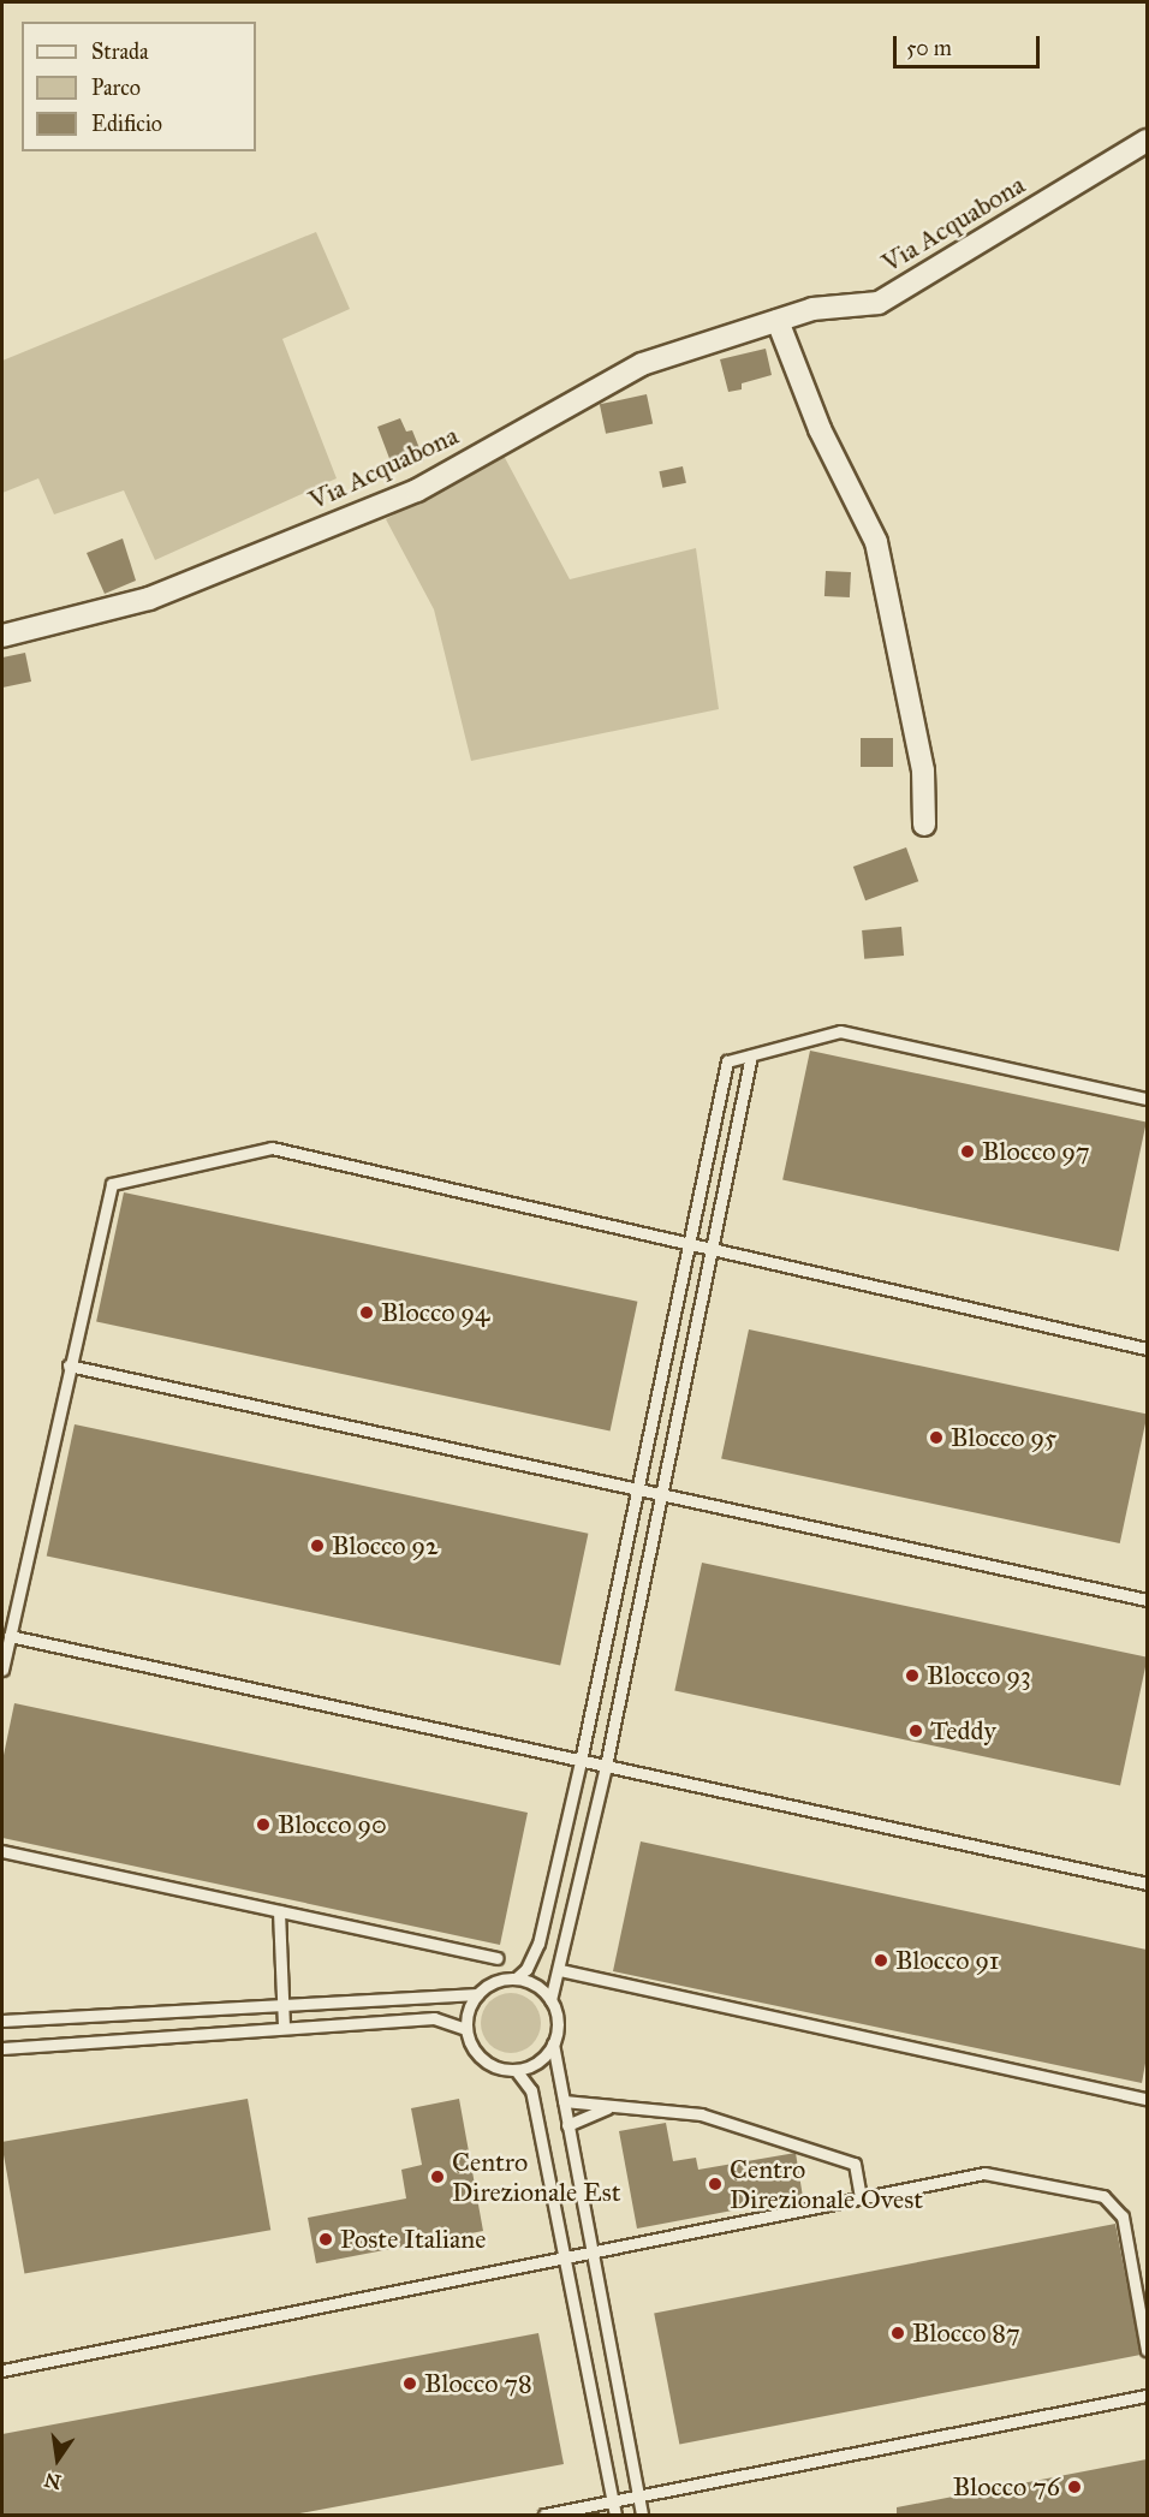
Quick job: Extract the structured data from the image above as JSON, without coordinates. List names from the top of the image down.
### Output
{
  "streets": {
    "street": ["Via Acquabona"]
  },
  "places": [
    "Blocco 97",
    "Blocco 94",
    "Blocco 95",
    "Blocco 92",
    "Blocco 93",
    "Teddy",
    "Blocco 90",
    "Blocco 91",
    "Centro Direzionale Est",
    "Centro Direzionale Ovest",
    "Poste Italiane",
    "Blocco 87",
    "Blocco 78",
    "Blocco 76"
  ],
  "legend": ["Strada", "Parco", "Edificio"],
  "scale_bar": "50 m",
  "north": "bottom"
}
